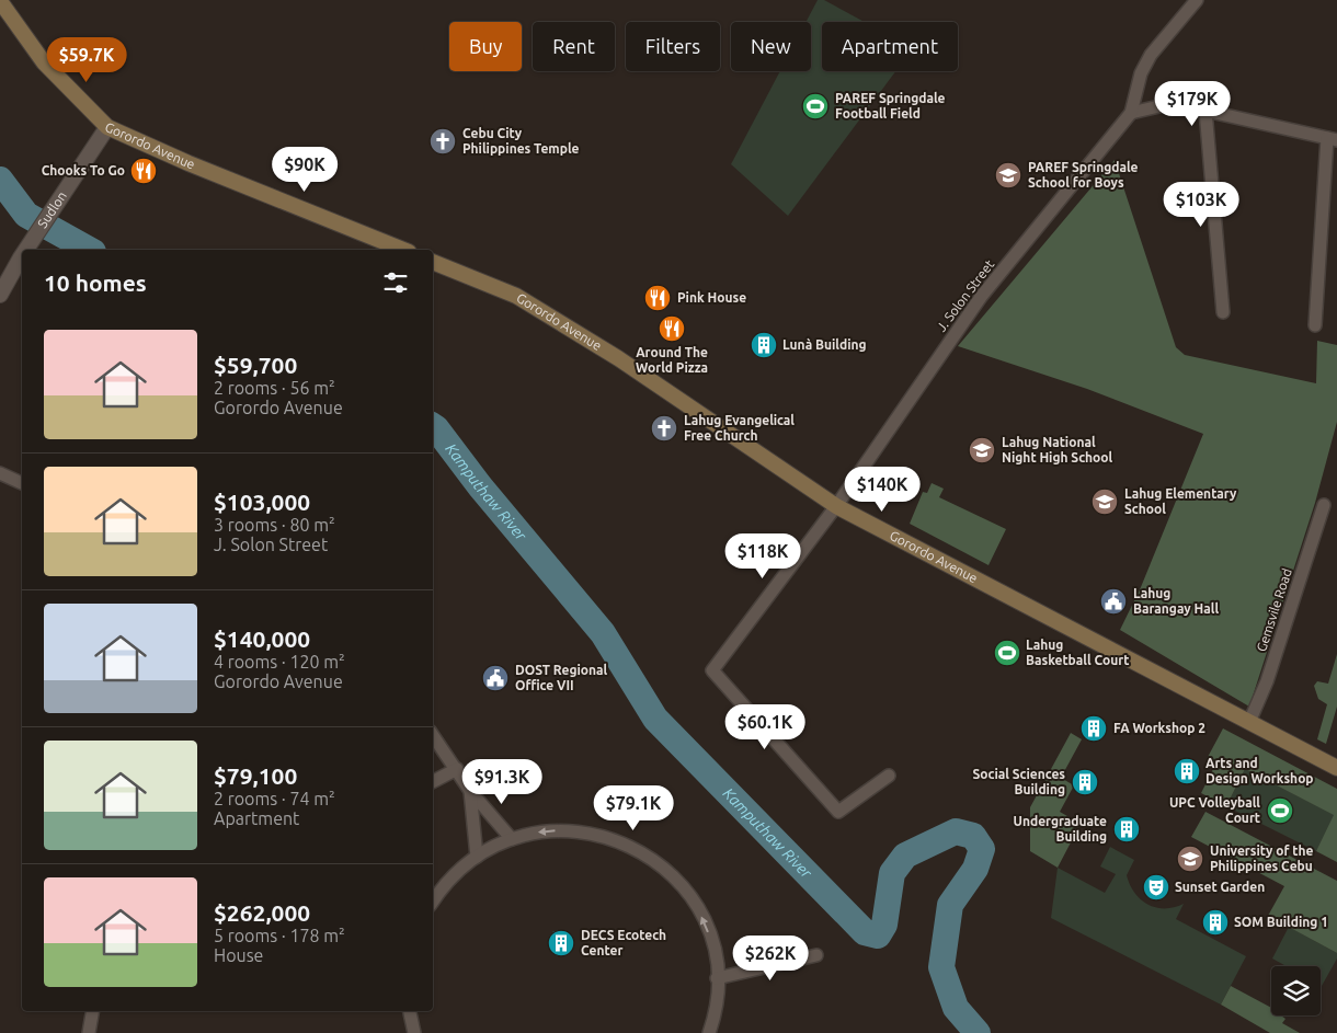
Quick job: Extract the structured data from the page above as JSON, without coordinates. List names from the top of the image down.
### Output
{
  "streets": {
    "main road": ["Gorordo Avenue"],
    "street": ["Sudlon", "J. Solon Street", "Gemsvile Road"]
  },
  "crossings": [
    ["Gorordo Avenue", "Sudlon"],
    ["Gorordo Avenue", "J. Solon Street"],
    ["Gorordo Avenue", "Gemsvile Road"]
  ],
  "water": ["Kamputhaw River"],
  "places": {
    "sports": ["PAREF Springdale Football Field", "Lahug Basketball Court", "UPC Volleyball Court"],
    "church": ["Cebu City Philippines Temple", "Lahug Evangelical Free Church"],
    "restaurant": ["Chooks To Go", "Pink House", "Around The World Pizza"],
    "school or university": [
      "PAREF Springdale School for Boys",
      "Lahug National Night High School",
      "Lahug Elementary School",
      "University of the Philippines Cebu"
    ],
    "building": [
      "Lunà Building",
      "FA Workshop 2",
      "Arts and Design Workshop",
      "Social Sciences Building",
      "Undergraduate Building",
      "SOM Building 1",
      "DECS Ecotech Center"
    ],
    "public building": ["Lahug Barangay Hall", "DOST Regional Office VII"],
    "theatre": ["Sunset Garden"]
  },
  "page": {
    "chip": [
      "Buy",
      "Rent",
      "Filters",
      "New",
      "Apartment"
    ],
    "price": [
      "$59.7K",
      "$179K",
      "$90K",
      "$103K",
      "$140K",
      "$118K",
      "$60.1K",
      "$91.3K",
      "$79.1K",
      "$262K"
    ],
    "heading": "10 homes",
    "list": [
      {
        "name": "$59,700",
        "note": "2 rooms · 56 m² · Gorordo Avenue"
      },
      {
        "name": "$103,000",
        "note": "3 rooms · 80 m² · J. Solon Street"
      },
      {
        "name": "$140,000",
        "note": "4 rooms · 120 m² · Gorordo Avenue"
      },
      {
        "name": "$79,100",
        "note": "2 rooms · 74 m² · Apartment"
      },
      {
        "name": "$262,000",
        "note": "5 rooms · 178 m² · House"
      }
    ]
  }
}
